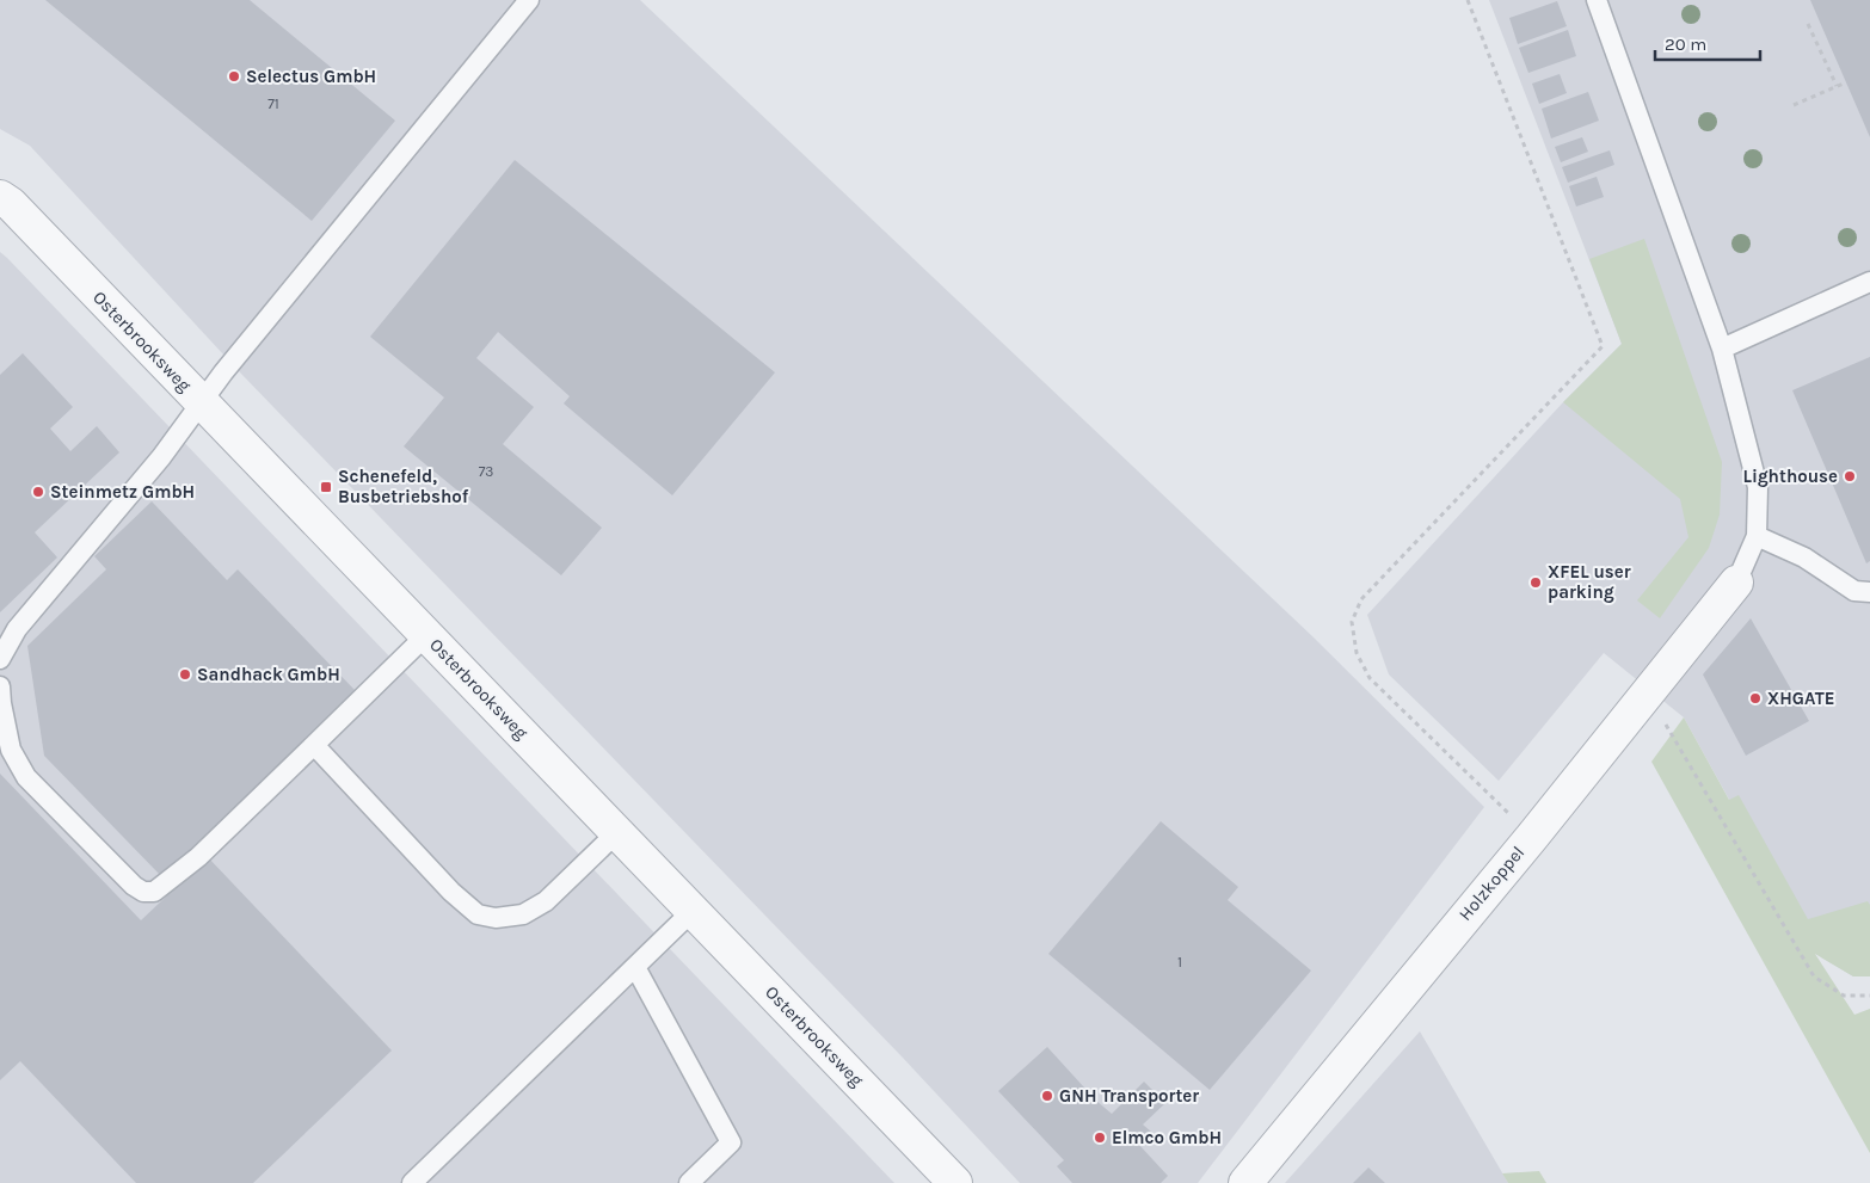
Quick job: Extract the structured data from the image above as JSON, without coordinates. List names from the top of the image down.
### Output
{
  "streets": {
    "street": ["Osterbrooksweg", "Holzkoppel"]
  },
  "places": {
    "other": [
      "Selectus GmbH",
      "Lighthouse",
      "Steinmetz GmbH",
      "XFEL user parking",
      "Sandhack GmbH",
      "XHGATE",
      "GNH Transporter",
      "Elmco GmbH"
    ],
    "transit": ["Schenefeld, Busbetriebshof"]
  },
  "house_numbers": ["71", "73", "1"],
  "scale_bar": "20 m"
}
